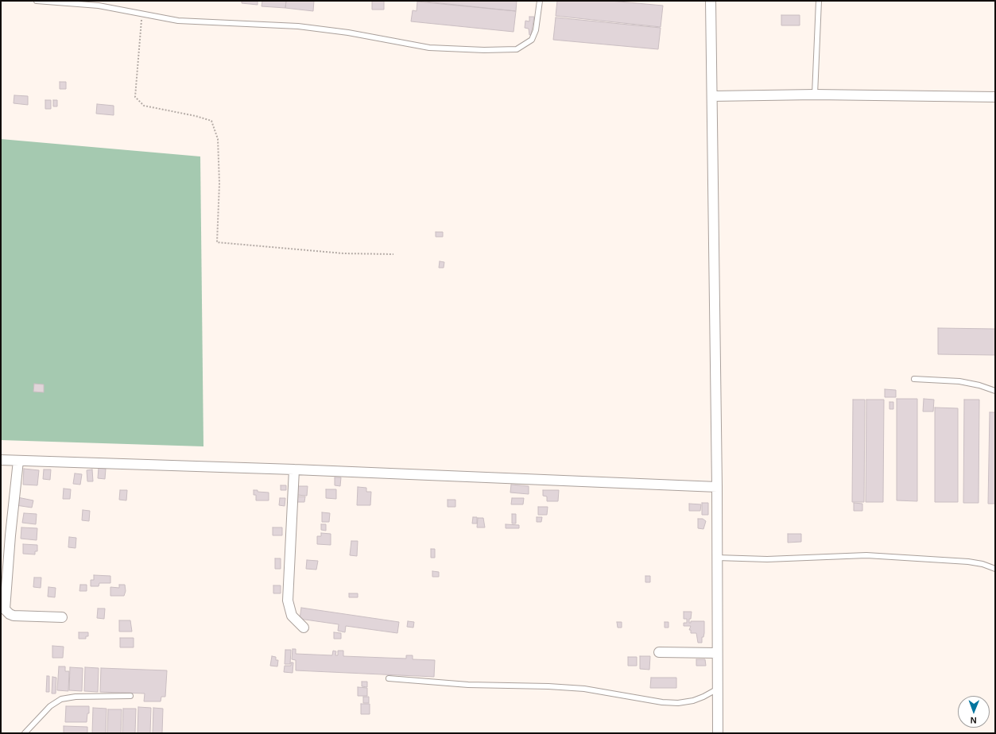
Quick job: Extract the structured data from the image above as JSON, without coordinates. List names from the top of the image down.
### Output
{
  "north": "bottom"
}
